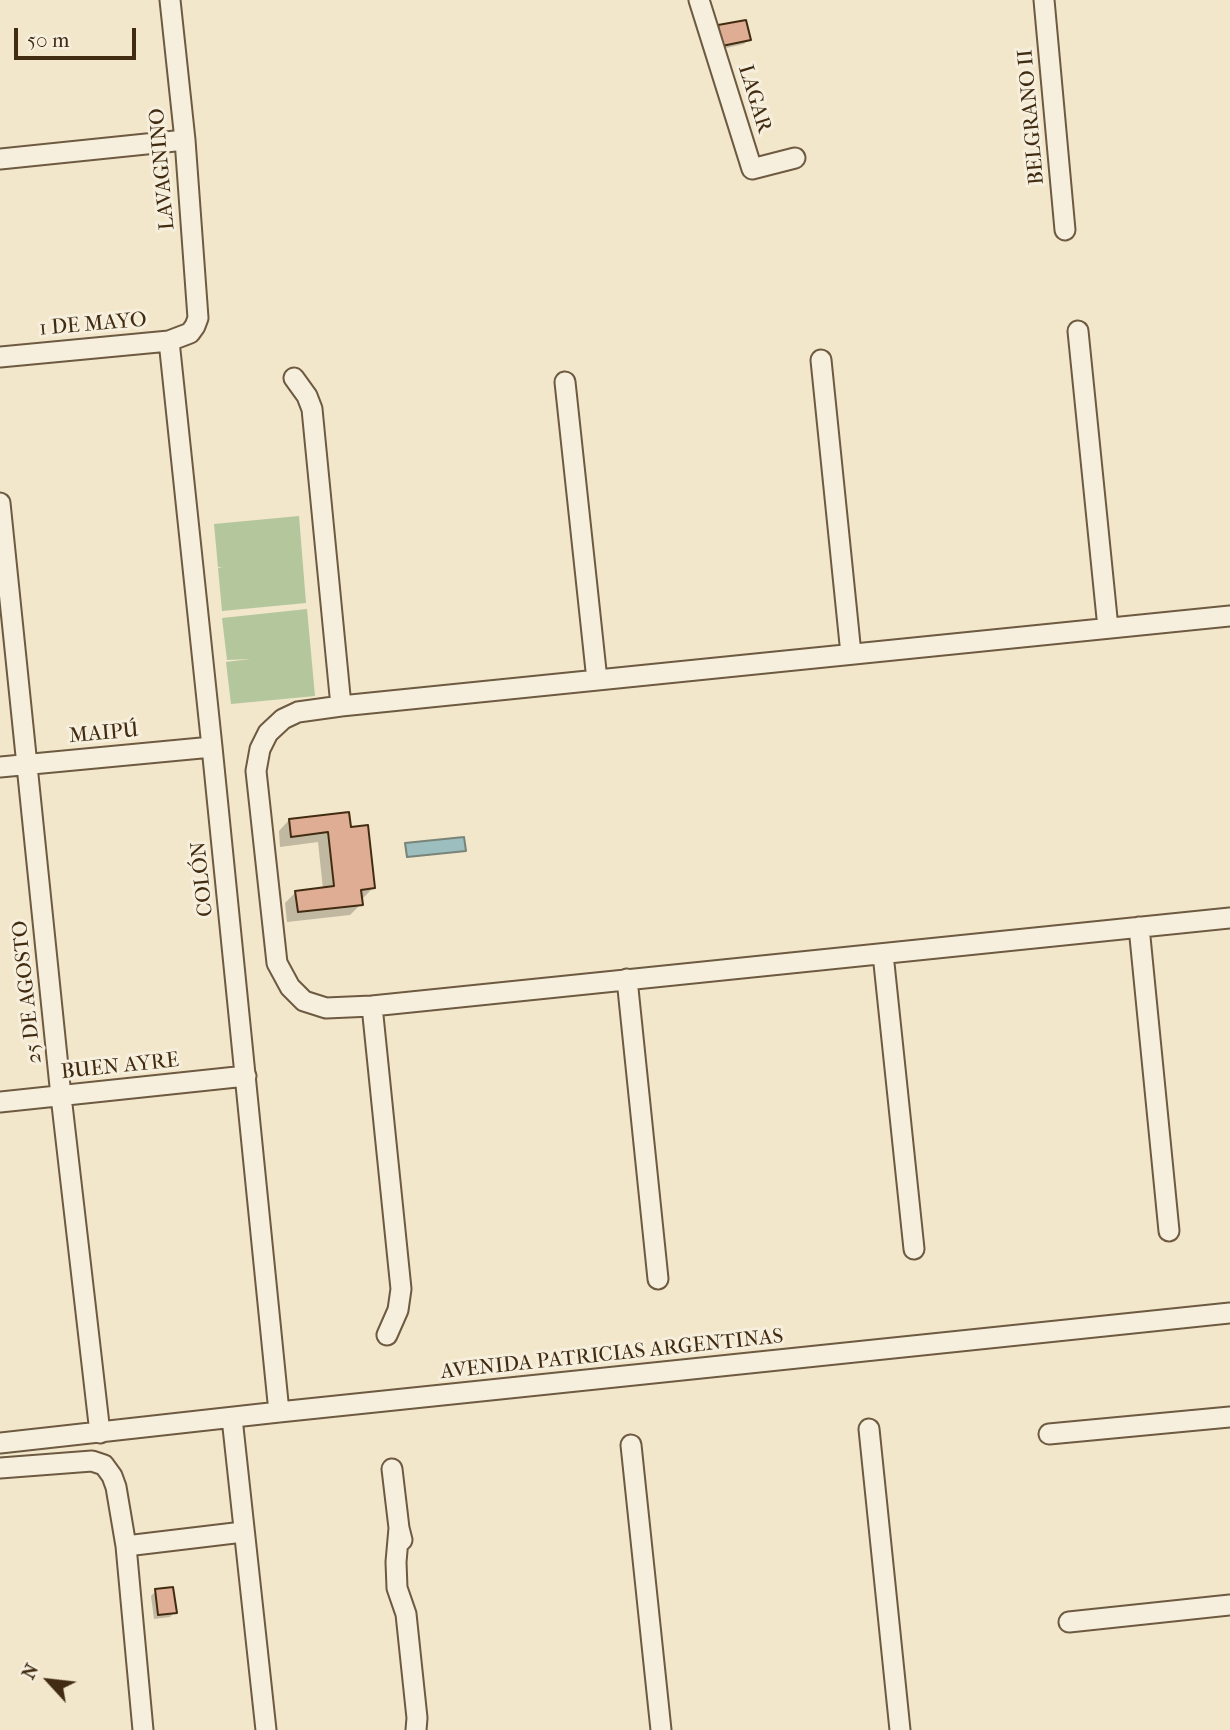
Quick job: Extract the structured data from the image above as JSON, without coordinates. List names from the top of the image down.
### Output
{
  "streets": {
    "street": [
      "LAGAR",
      "BELGRANO II",
      "LAVAGNINO",
      "1 DE MAYO",
      "MAIPÚ",
      "COLÓN",
      "25 DE AGOSTO",
      "BUEN AYRE",
      "AVENIDA PATRICIAS ARGENTINAS"
    ]
  },
  "crossings": [
    ["LAVAGNINO", "1 DE MAYO"],
    ["1 DE MAYO", "COLÓN"],
    ["MAIPÚ", "COLÓN"],
    ["MAIPÚ", "25 DE AGOSTO"],
    ["COLÓN", "BUEN AYRE"],
    ["COLÓN", "AVENIDA PATRICIAS ARGENTINAS"],
    ["25 DE AGOSTO", "BUEN AYRE"],
    ["25 DE AGOSTO", "AVENIDA PATRICIAS ARGENTINAS"]
  ],
  "scale_bar": "50 m",
  "north": "top left"
}
